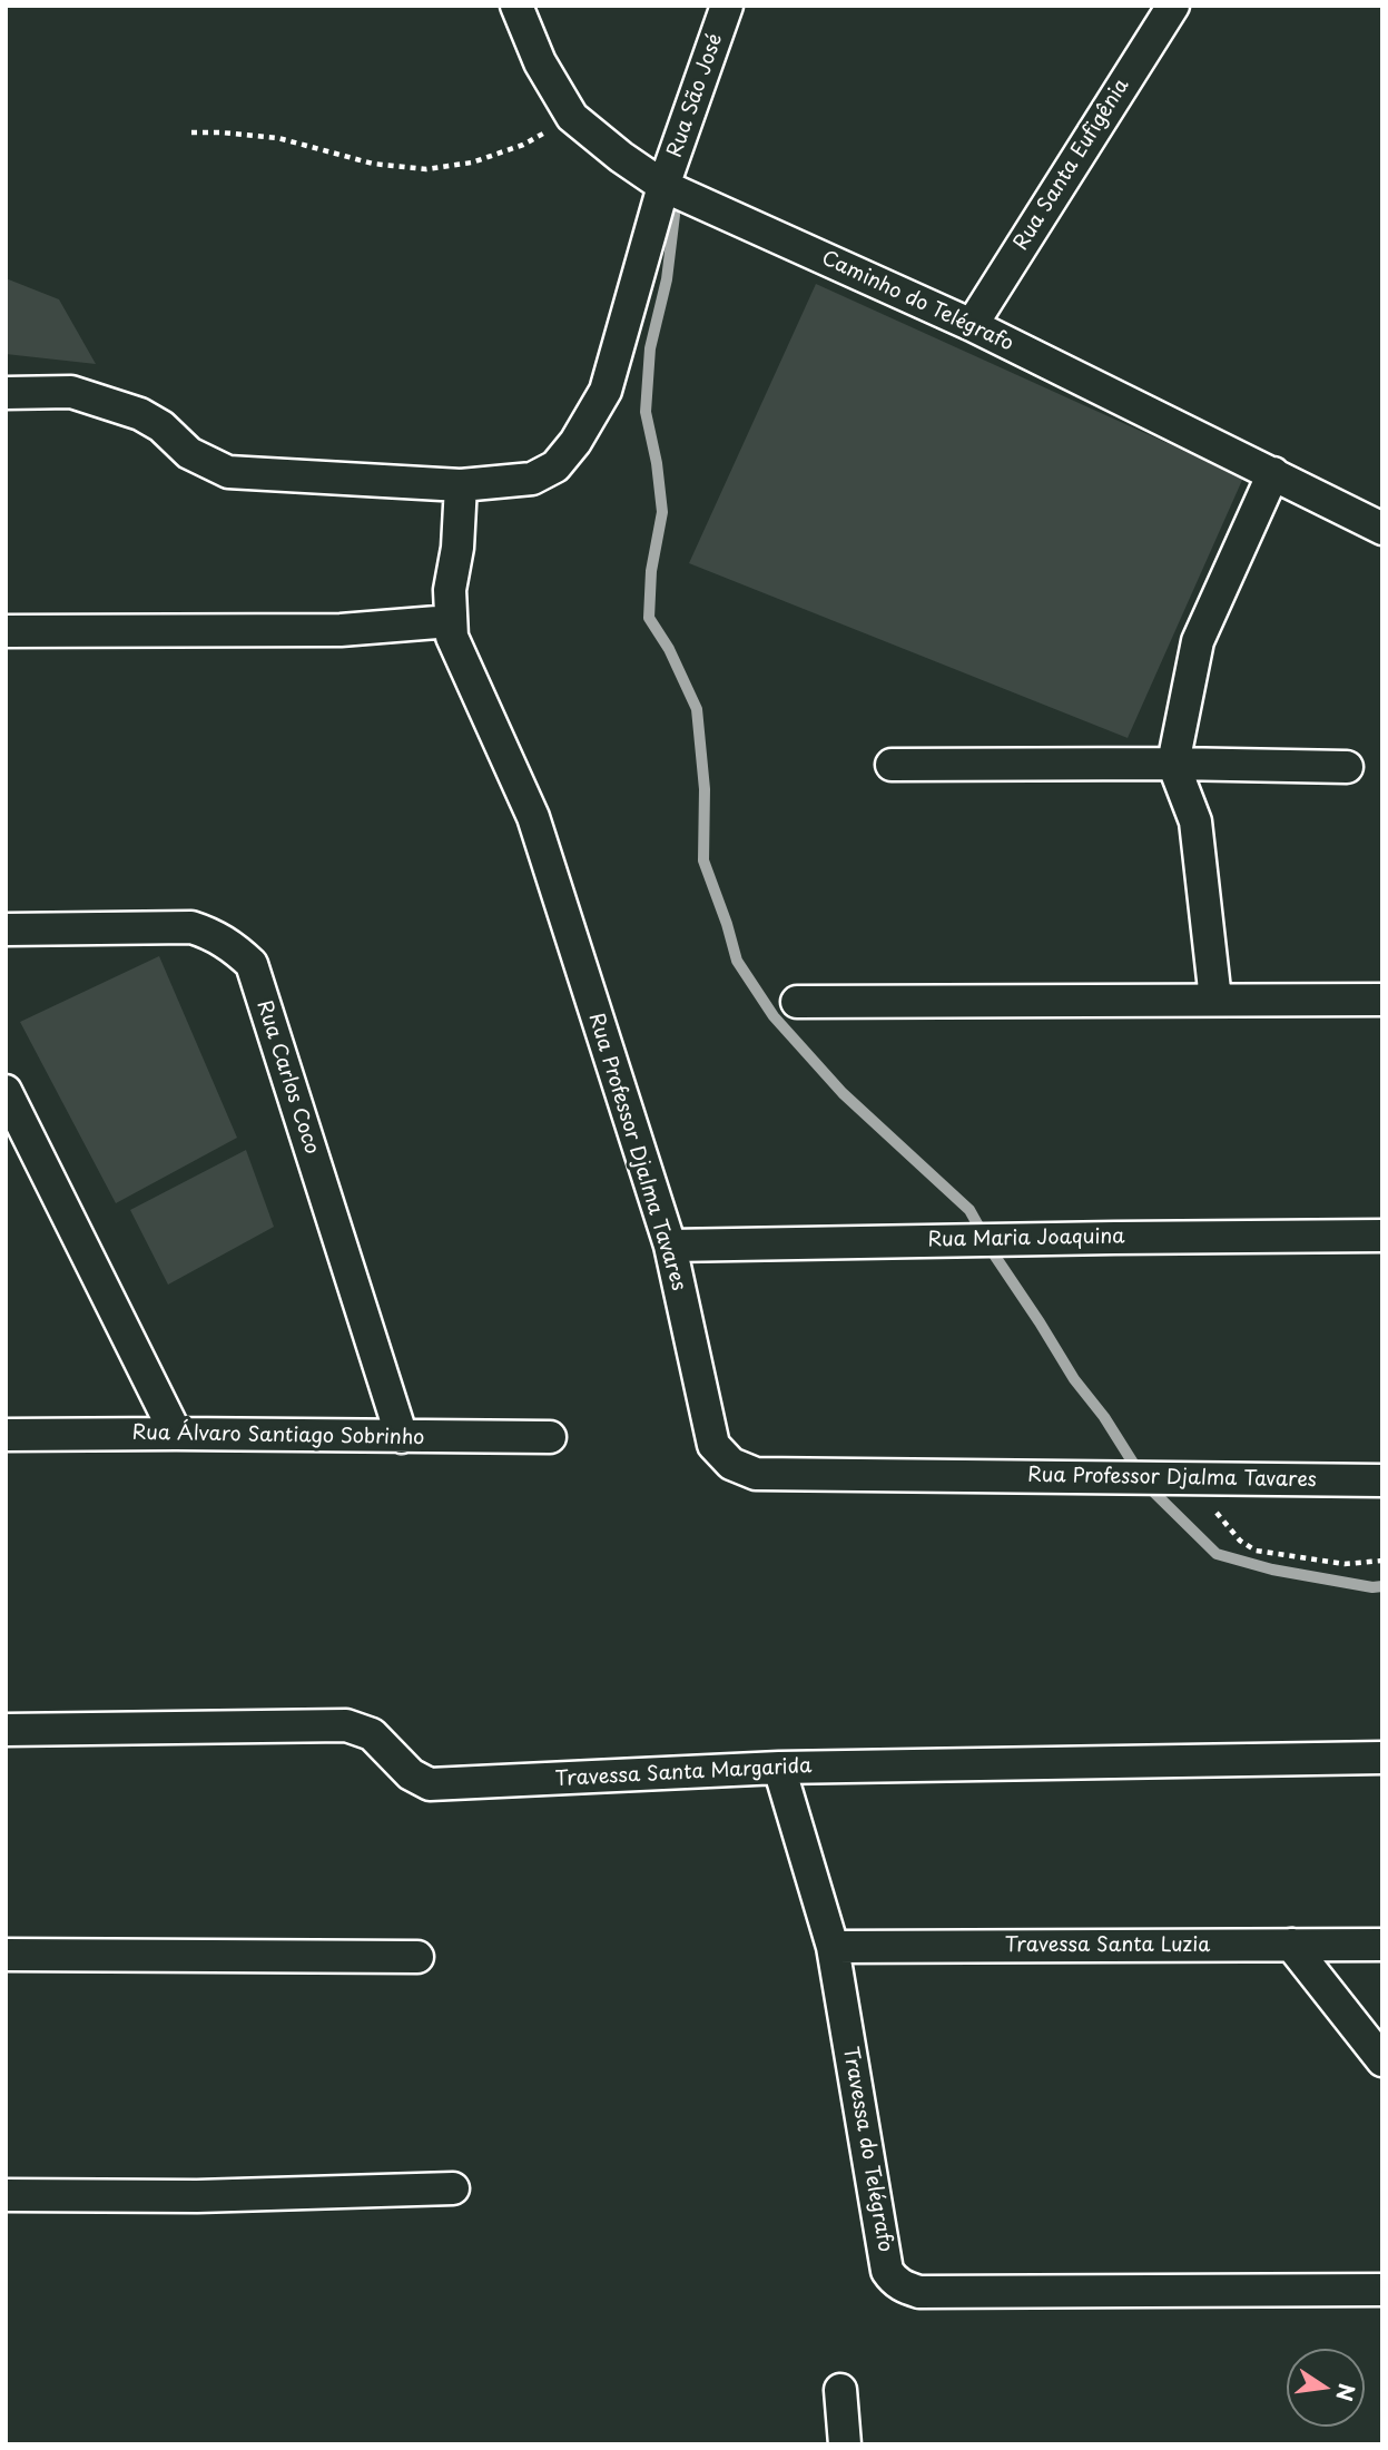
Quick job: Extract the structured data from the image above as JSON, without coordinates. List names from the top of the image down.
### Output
{
  "streets": {
    "street": [
      "Rua São José",
      "Rua Santa Eufigênia",
      "Caminho do Telégrafo",
      "Rua Carlos Coco",
      "Rua Professor Djalma Tavares",
      "Rua Maria Joaquina",
      "Rua Álvaro Santiago Sobrinho",
      "Travessa Santa Margarida",
      "Travessa Santa Luzia",
      "Travessa do Telégrafo"
    ]
  },
  "crossings": [
    ["Rua São José", "Caminho do Telégrafo"],
    ["Rua São José", "Rua Professor Djalma Tavares"],
    ["Rua Santa Eufigênia", "Caminho do Telégrafo"],
    ["Rua Carlos Coco", "Rua Álvaro Santiago Sobrinho"],
    ["Rua Professor Djalma Tavares", "Rua Maria Joaquina"],
    ["Travessa Santa Margarida", "Travessa do Telégrafo"],
    ["Travessa Santa Luzia", "Travessa do Telégrafo"]
  ],
  "north": "right"
}
